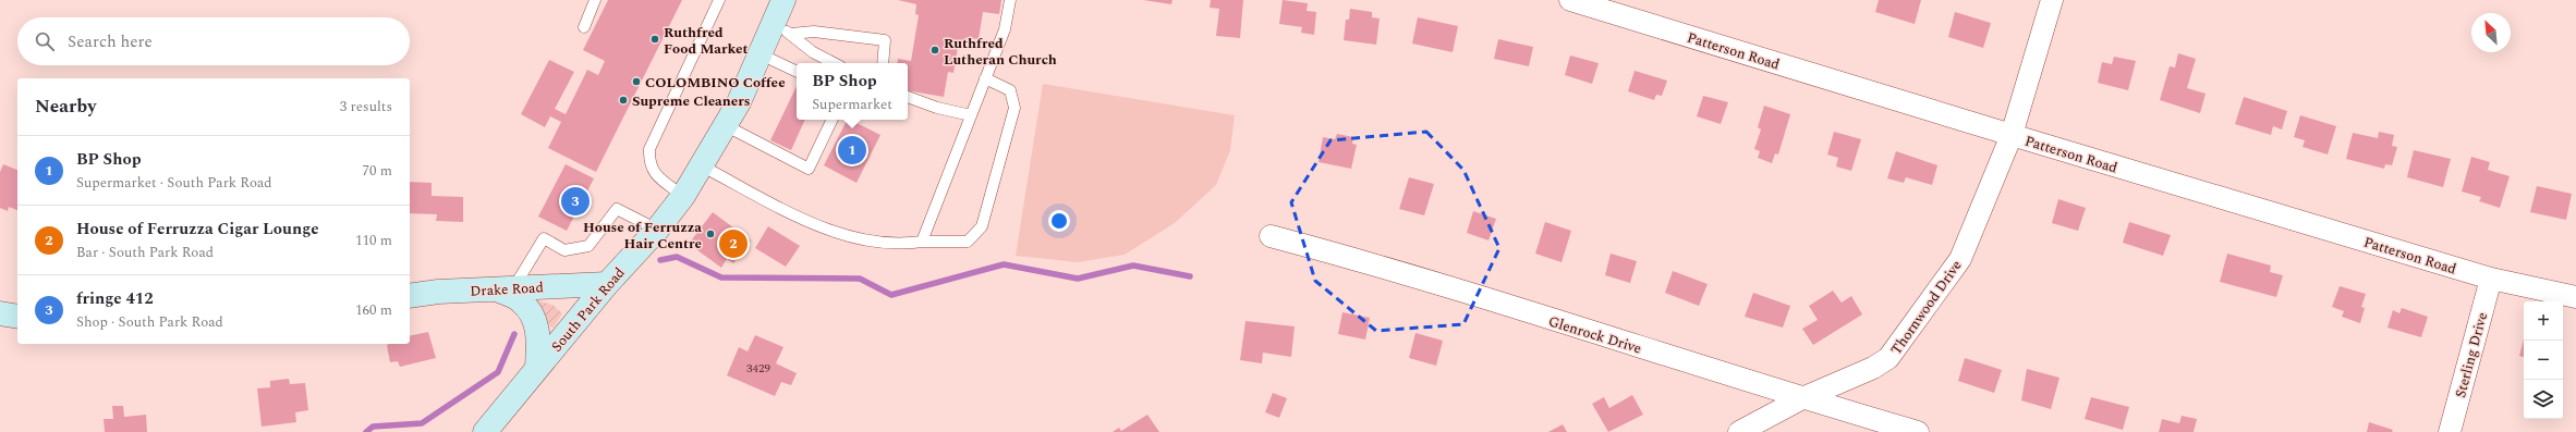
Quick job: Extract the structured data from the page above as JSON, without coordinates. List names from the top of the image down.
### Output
{
  "streets": {
    "main road": ["Drake Road", "South Park Road"],
    "street": [
      "Patterson Road",
      "Thornwood Drive",
      "Glenrock Drive",
      "Sterling Drive"
    ]
  },
  "crossings": [
    ["Patterson Road", "Thornwood Drive"],
    ["Patterson Road", "Sterling Drive"],
    ["Drake Road", "South Park Road"],
    ["Thornwood Drive", "Glenrock Drive"]
  ],
  "places": [
    "Ruthfred Food Market",
    "Ruthfred Lutheran Church",
    "COLOMBINO Coffee",
    "Supreme Cleaners",
    "House of Ferruzza Hair Centre"
  ],
  "house_numbers": ["3429"],
  "north": "top left",
  "page": {
    "search": "Search here",
    "popup": ["BP Shop", "Supermarket"],
    "heading": ["Nearby", "3 results"],
    "pins": ["1", "3", "2"],
    "list": [
      {
        "mark": "1",
        "name": "BP Shop",
        "note": "Supermarket · South Park Road",
        "value": "70 m"
      },
      {
        "mark": "2",
        "name": "House of Ferruzza Cigar Lounge",
        "note": "Bar · South Park Road",
        "value": "110 m"
      },
      {
        "mark": "3",
        "name": "fringe 412",
        "note": "Shop · South Park Road",
        "value": "160 m"
      }
    ],
    "map_buttons": ["+", "−"]
  }
}
